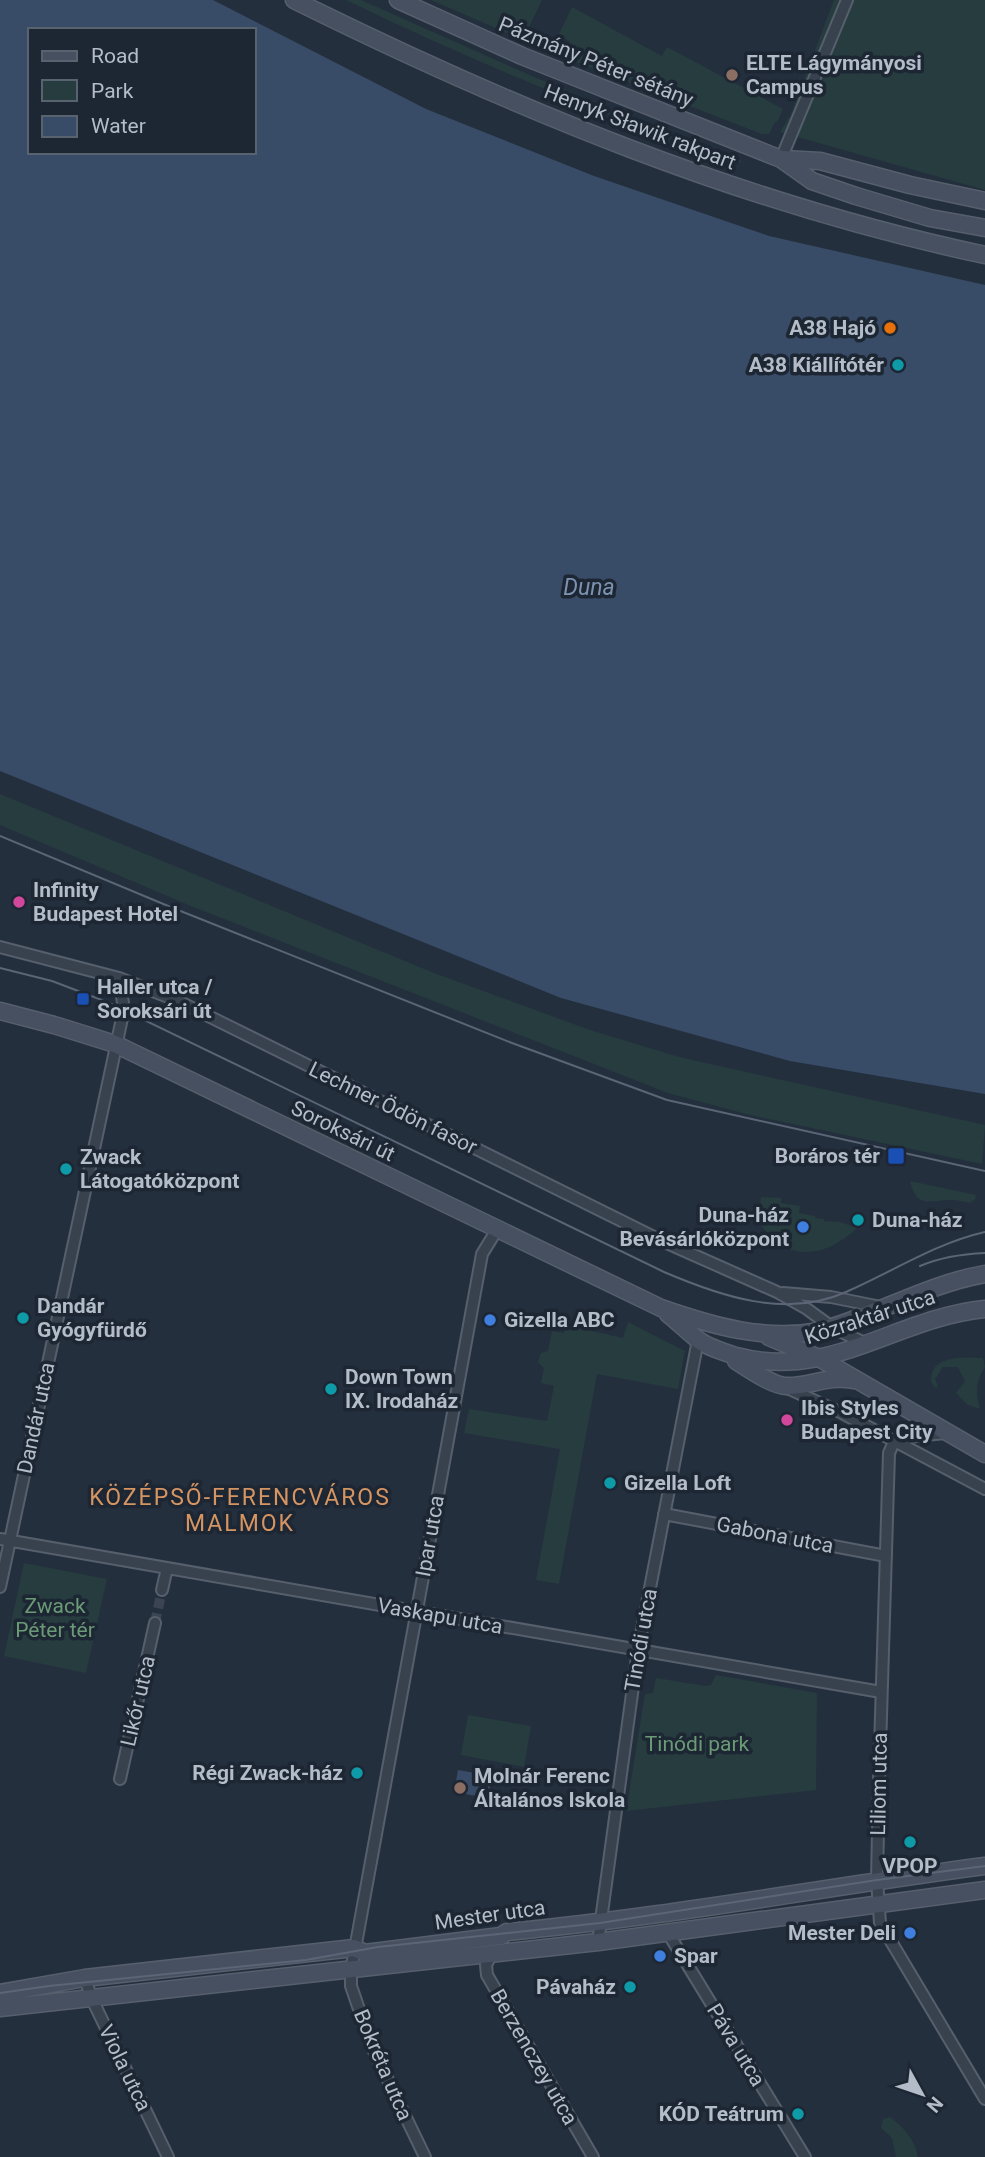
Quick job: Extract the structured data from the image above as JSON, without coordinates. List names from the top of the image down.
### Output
{
  "streets": {
    "street": [
      "Pázmány Péter sétány",
      "Henryk Sławik rakpart",
      "Lechner Ödön fasor",
      "Soroksári út",
      "Közraktár utca",
      "Dandár utca",
      "Gabona utca",
      "Ipar utca",
      "Vaskapu utca",
      "Tinódi utca",
      "Likőr utca",
      "Liliom utca",
      "Mester utca",
      "Páva utca",
      "Berzenczey utca",
      "Bokréta utca",
      "Viola utca"
    ]
  },
  "crossings": [
    ["Lechner Ödön fasor", "Közraktár utca"],
    ["Lechner Ödön fasor", "Dandár utca"],
    ["Soroksári út", "Közraktár utca"],
    ["Soroksári út", "Dandár utca"],
    ["Soroksári út", "Ipar utca"],
    ["Soroksári út", "Tinódi utca"],
    ["Dandár utca", "Vaskapu utca"],
    ["Gabona utca", "Tinódi utca"],
    ["Gabona utca", "Liliom utca"],
    ["Ipar utca", "Vaskapu utca"],
    ["Ipar utca", "Mester utca"],
    ["Ipar utca", "Bokréta utca"],
    ["Vaskapu utca", "Tinódi utca"],
    ["Vaskapu utca", "Liliom utca"],
    ["Tinódi utca", "Mester utca"],
    ["Liliom utca", "Mester utca"],
    ["Mester utca", "Páva utca"],
    ["Mester utca", "Berzenczey utca"],
    ["Mester utca", "Bokréta utca"],
    ["Mester utca", "Viola utca"]
  ],
  "districts": ["KÖZÉPSŐ-FERENCVÁROS MALMOK"],
  "water": ["Duna"],
  "parks": ["Zwack Péter tér", "Tinódi park"],
  "places": {
    "other": [
      "ELTE Lágymányosi Campus",
      "A38 Hajó",
      "A38 Kiállítótér",
      "Infinity Budapest Hotel",
      "Zwack Látogatóközpont",
      "Duna-ház",
      "Duna-ház Bevásárlóközpont",
      "Dandár Gyógyfürdő",
      "Gizella ABC",
      "Down Town IX. Irodaház",
      "Ibis Styles Budapest City",
      "Gizella Loft",
      "Régi Zwack-ház",
      "Molnár Ferenc Általános Iskola",
      "VPOP",
      "Mester Deli",
      "Spar",
      "Pávaház",
      "KÓD Teátrum"
    ],
    "transit": ["Haller utca / Soroksári út", "Boráros tér"]
  },
  "legend": ["Road", "Park", "Water"],
  "north": "bottom right"
}
